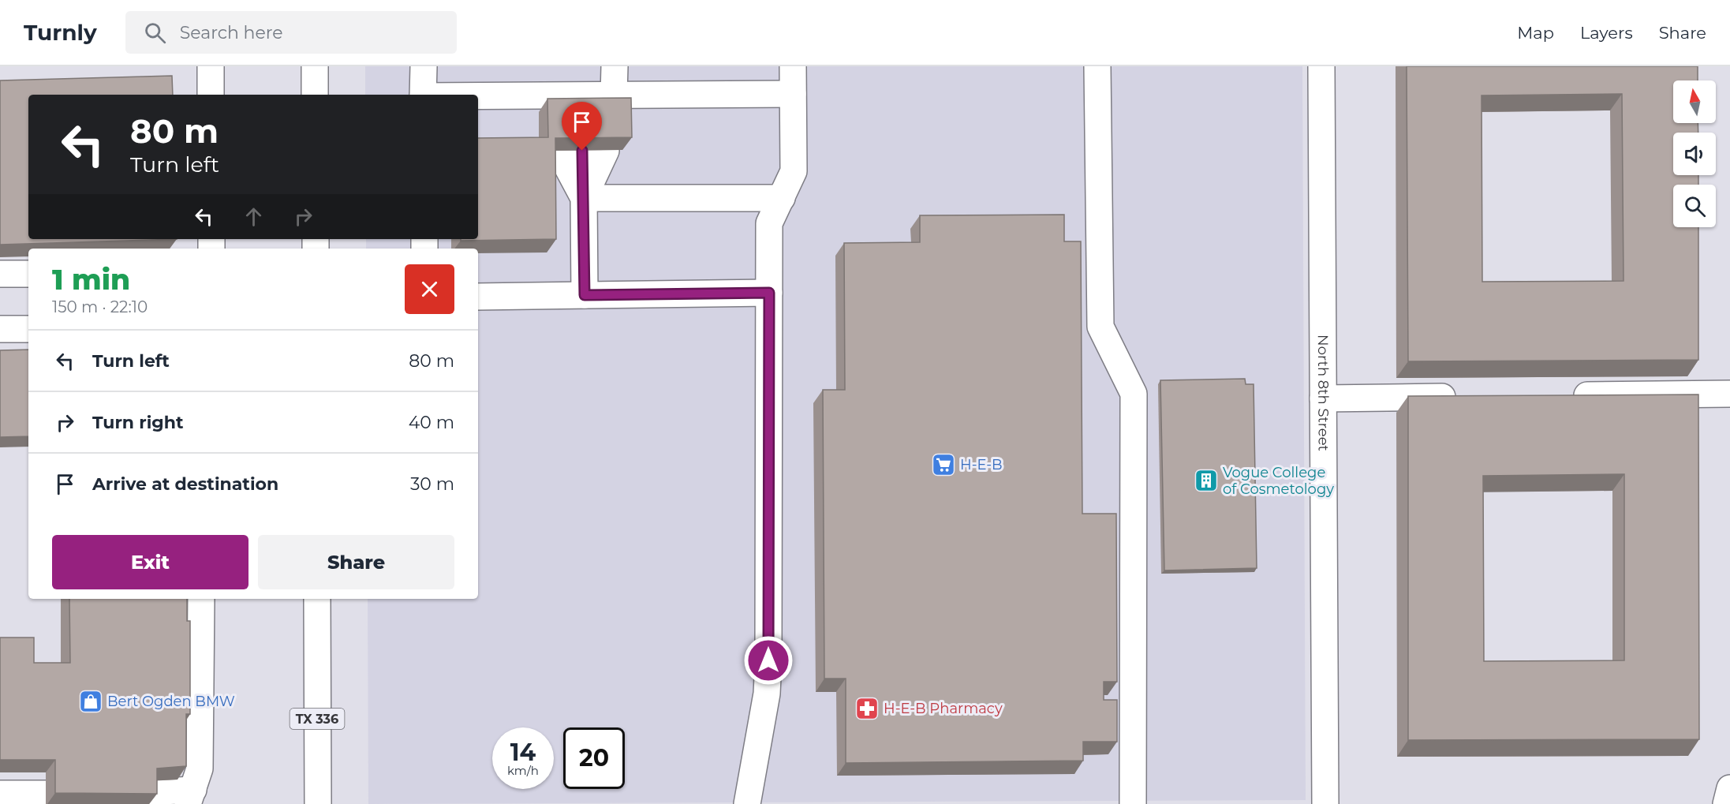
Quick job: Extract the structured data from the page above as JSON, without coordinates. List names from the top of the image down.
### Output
{
  "streets": {
    "street": ["North 8th Street", "TX 336"]
  },
  "places": {
    "supermarket": ["H-E-B"],
    "building": ["Vogue College of Cosmetology"],
    "shop": ["Bert Ogden BMW"],
    "pharmacy": ["H-E-B Pharmacy"]
  },
  "north": "top",
  "page": {
    "header": "Turnly",
    "search": "Search here",
    "nav": ["Map", "Layers", "Share"],
    "turn": ["80 m", "Turn left"],
    "heading": ["1 min", "150 m · 22:10"],
    "list": [
      {
        "name": "Turn left",
        "value": "80 m"
      },
      {
        "name": "Turn right",
        "value": "40 m"
      },
      {
        "name": "Arrive at destination",
        "value": "30 m"
      }
    ],
    "buttons": ["Exit", "Share"],
    "speed": "14 km/h",
    "limit": "20"
  }
}
